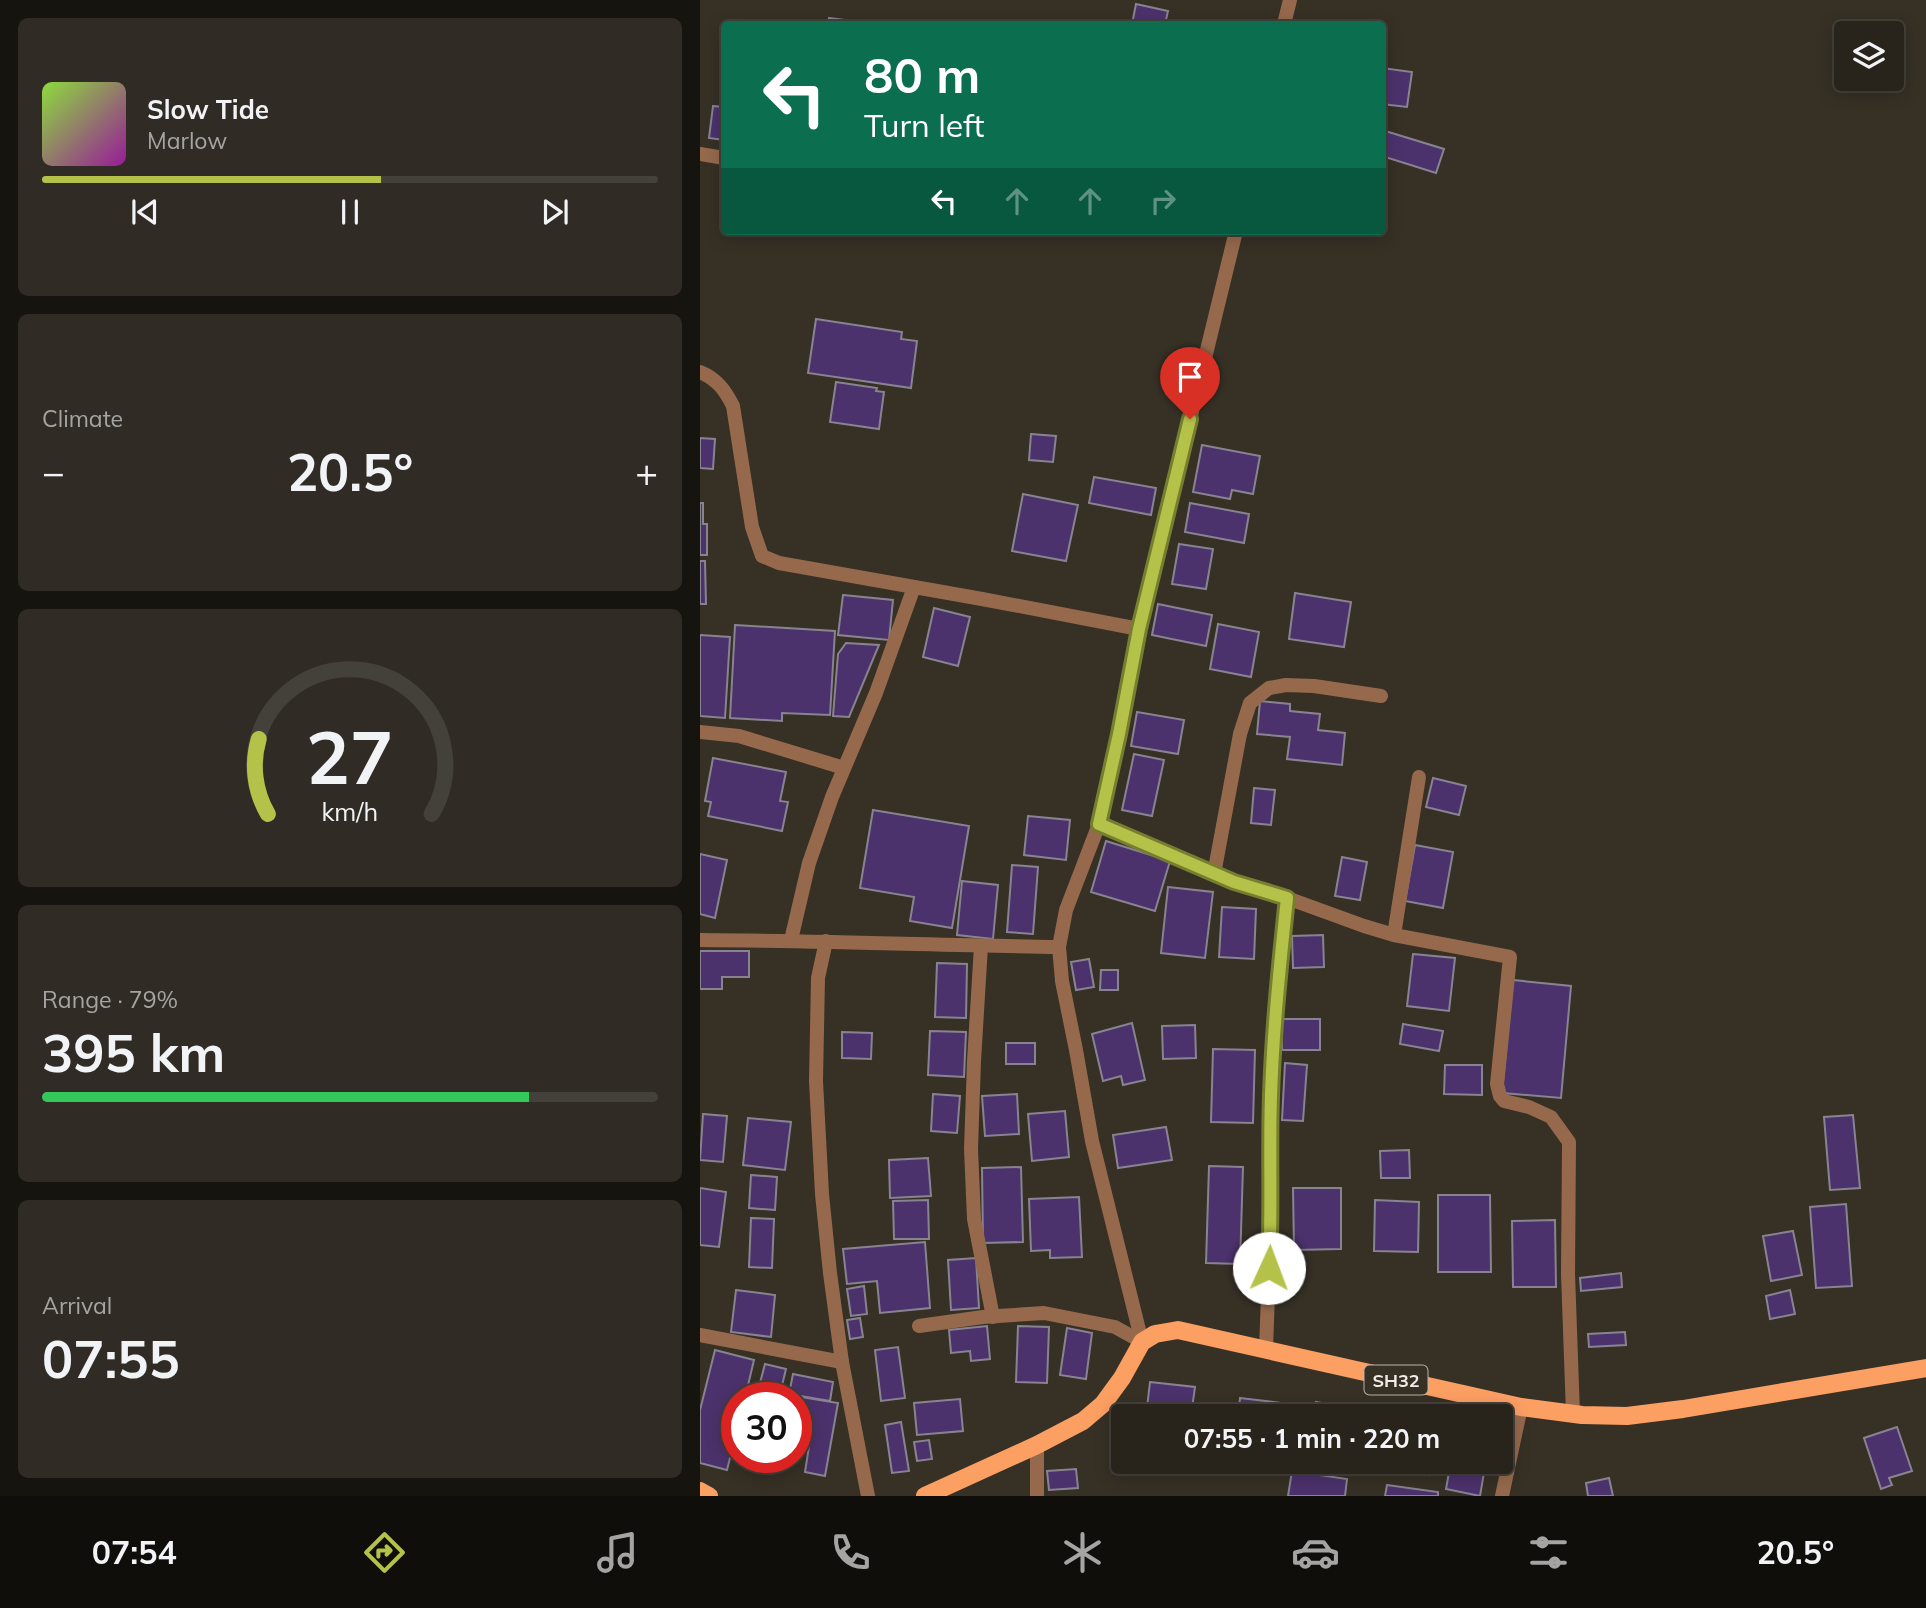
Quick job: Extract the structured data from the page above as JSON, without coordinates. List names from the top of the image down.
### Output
{
  "streets": {
    "main road": ["SH32"]
  },
  "page": {
    "turn": ["80 m", "Turn left"],
    "song": ["Slow Tide", "Marlow"],
    "tile": [
      "Climate",
      ["Range · 79%", "395 km"],
      ["Arrival", "07:55"]
    ],
    "heat": ["−", "20.5°", "+"],
    "limit": "30",
    "trip": "07:55 · 1 min · 220 m",
    "tabs": ["07:54", "20.5°"],
    "gauge": ["27", "km/h"]
  }
}
